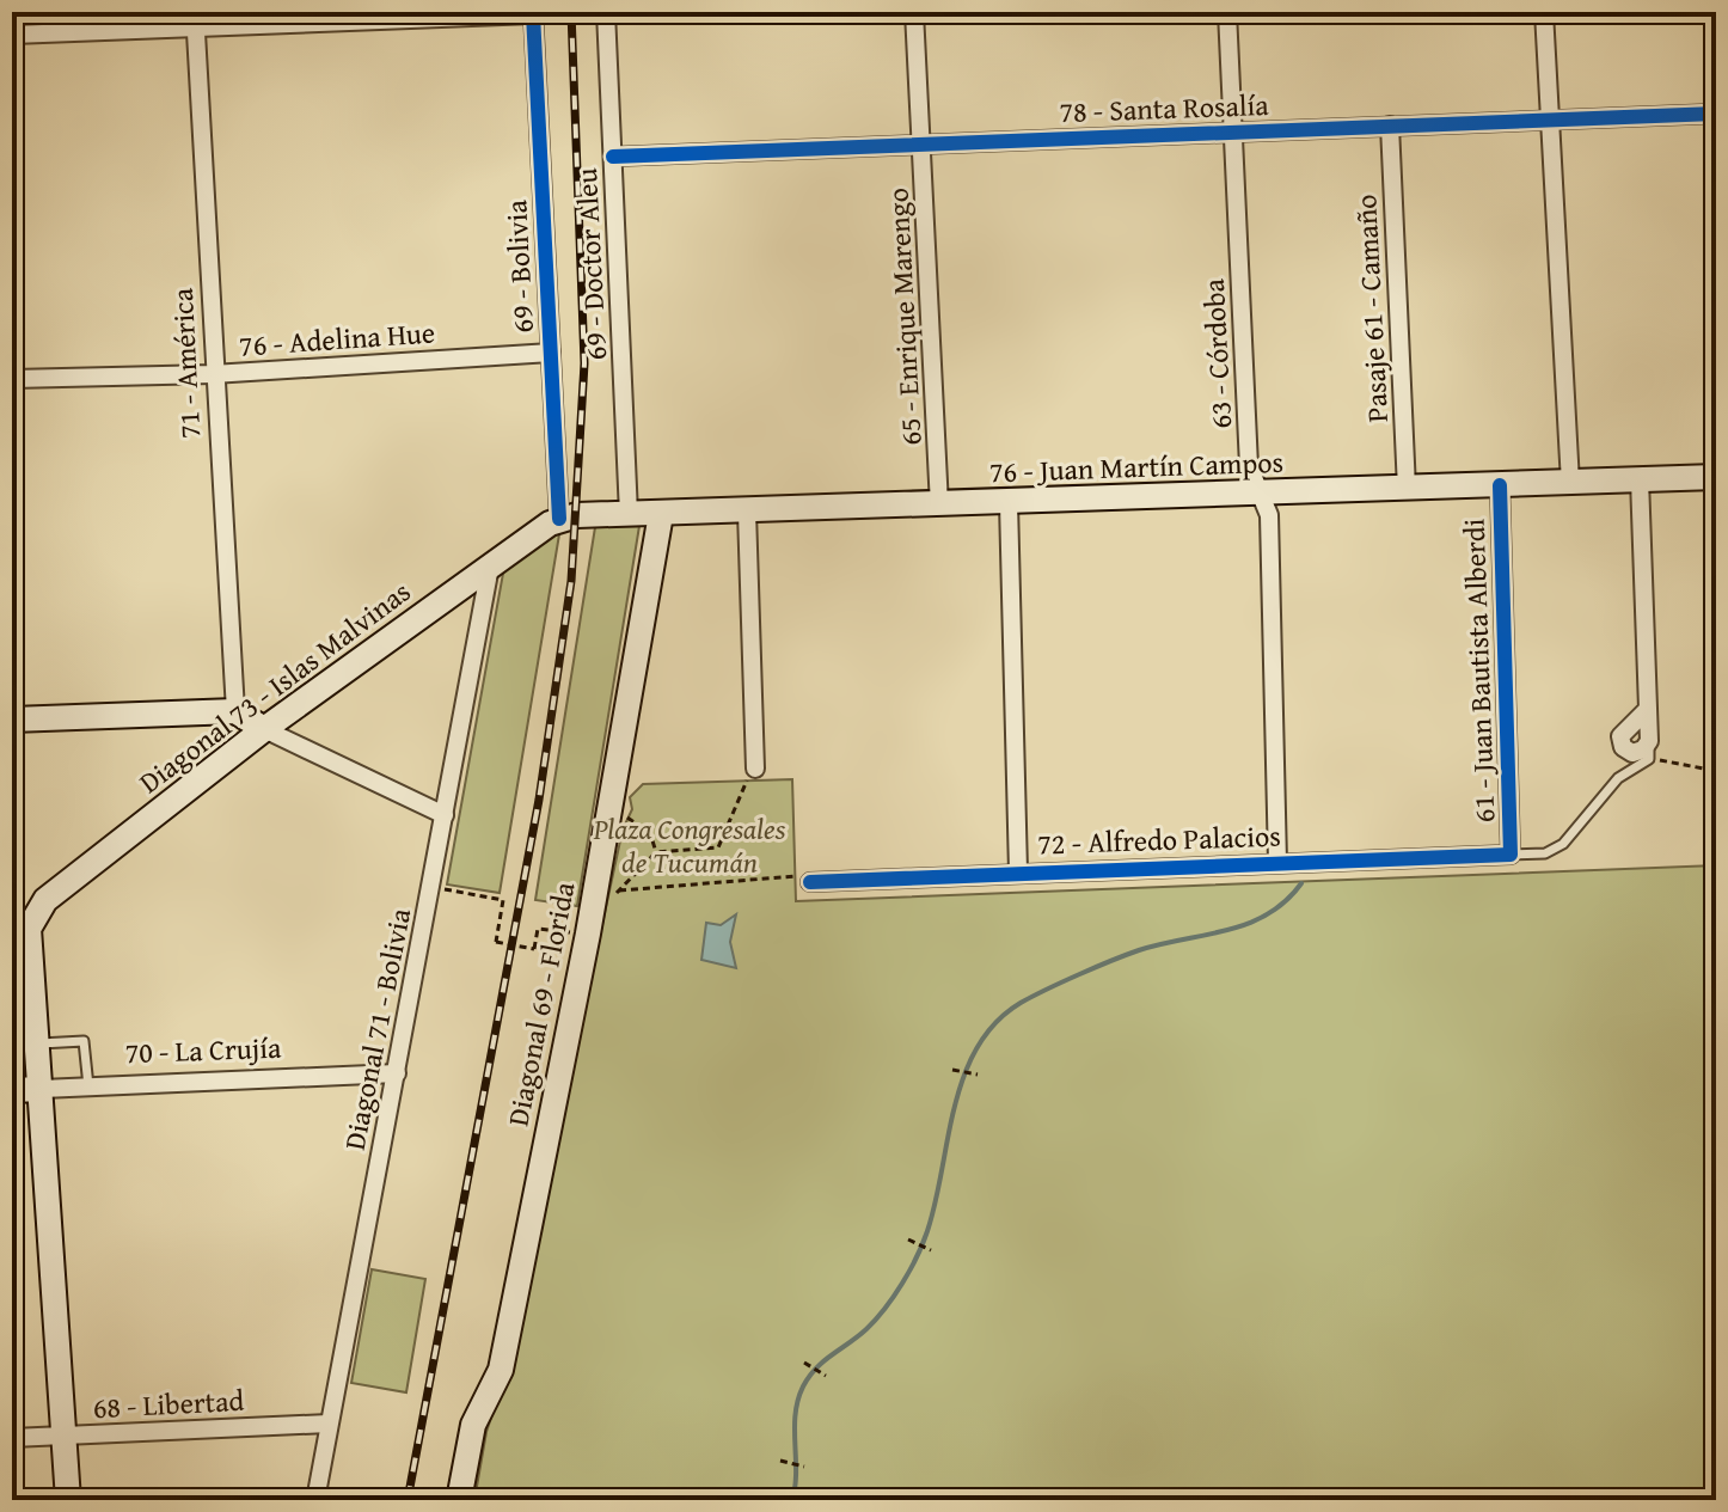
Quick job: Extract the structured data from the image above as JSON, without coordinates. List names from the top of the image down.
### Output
{
  "streets": {
    "main road": [
      "76 - Juan Martín Campos",
      "Diagonal 73 - Islas Malvinas",
      "Diagonal 69 - Florida",
      "70 - La Crujía"
    ],
    "street": [
      "78 - Santa Rosalía",
      "69 - Doctor Aleu",
      "69 - Bolivia",
      "Pasaje 61 - Camaño",
      "65 - Enrique Marengo",
      "76 - Adelina Hue",
      "63 - Córdoba",
      "71 - América",
      "61 - Juan Bautista Alberdi",
      "72 - Alfredo Palacios",
      "Diagonal 71 - Bolivia",
      "68 - Libertad"
    ]
  },
  "crossings": [
    ["78 - Santa Rosalía", "69 - Doctor Aleu"],
    ["78 - Santa Rosalía", "Pasaje 61 - Camaño"],
    ["78 - Santa Rosalía", "65 - Enrique Marengo"],
    ["78 - Santa Rosalía", "63 - Córdoba"],
    ["69 - Doctor Aleu", "76 - Juan Martín Campos"],
    ["69 - Bolivia", "76 - Adelina Hue"],
    ["69 - Bolivia", "76 - Juan Martín Campos"],
    ["69 - Bolivia", "Diagonal 73 - Islas Malvinas"],
    ["Pasaje 61 - Camaño", "76 - Juan Martín Campos"],
    ["65 - Enrique Marengo", "76 - Juan Martín Campos"],
    ["76 - Adelina Hue", "71 - América"],
    ["63 - Córdoba", "76 - Juan Martín Campos"],
    ["63 - Córdoba", "72 - Alfredo Palacios"],
    ["76 - Juan Martín Campos", "61 - Juan Bautista Alberdi"],
    ["76 - Juan Martín Campos", "Diagonal 73 - Islas Malvinas"],
    ["76 - Juan Martín Campos", "Diagonal 69 - Florida"],
    ["61 - Juan Bautista Alberdi", "72 - Alfredo Palacios"],
    ["Diagonal 73 - Islas Malvinas", "Diagonal 71 - Bolivia"],
    ["Diagonal 71 - Bolivia", "70 - La Crujía"],
    ["Diagonal 71 - Bolivia", "68 - Libertad"]
  ],
  "parks": ["Plaza Congresales de Tucumán"]
}
